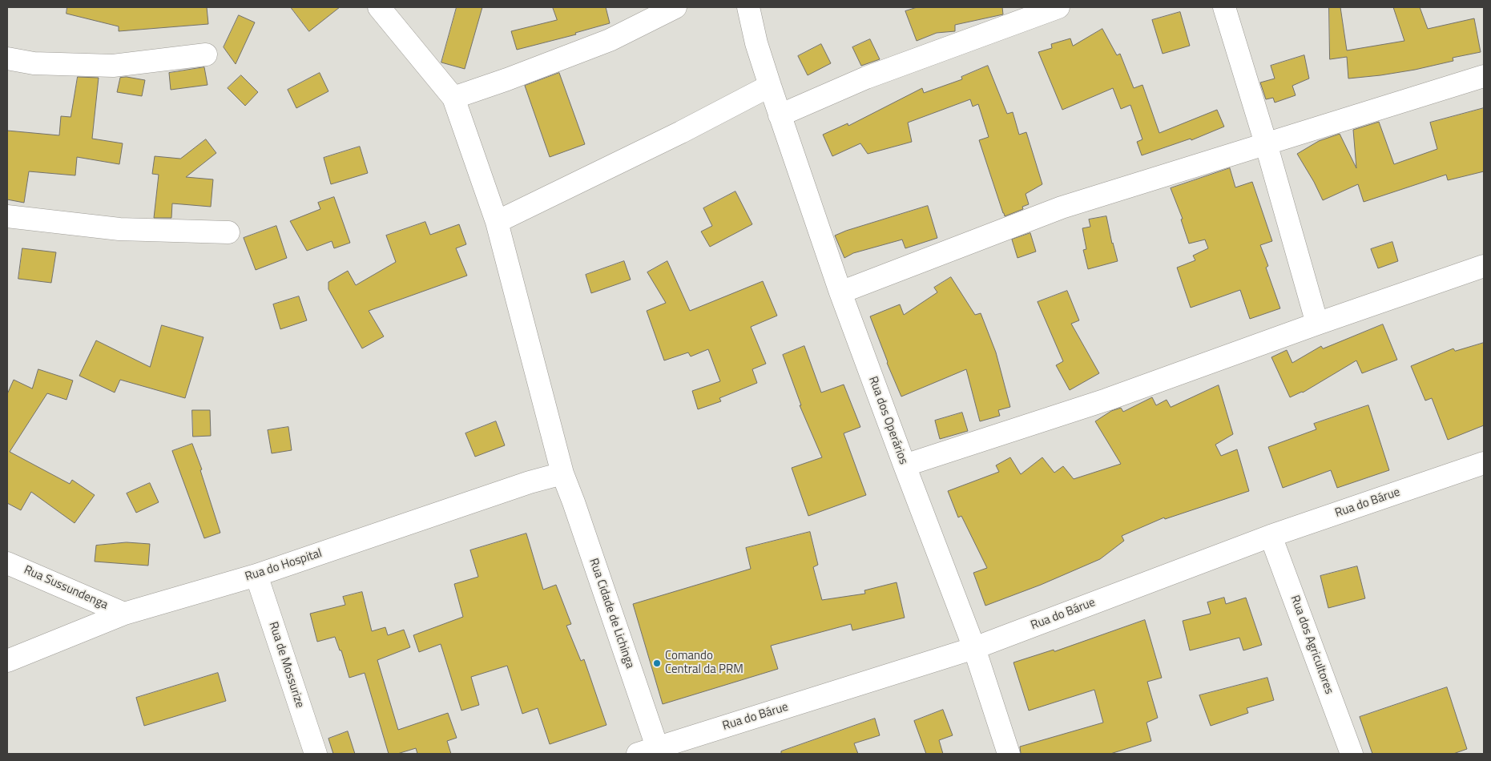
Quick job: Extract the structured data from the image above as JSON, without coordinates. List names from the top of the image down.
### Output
{
  "streets": {
    "street": [
      "Rua dos Operários",
      "Rua do Bárue",
      "Rua do Hospital",
      "Rua Sussundenga",
      "Rua Cidade de Lichinga",
      "Rua dos Agricultores",
      "Rua de Mossurize"
    ]
  },
  "crossings": [
    ["Rua dos Operários", "Rua do Bárue"],
    ["Rua do Bárue", "Rua Cidade de Lichinga"],
    ["Rua do Bárue", "Rua dos Agricultores"],
    ["Rua do Hospital", "Rua Sussundenga"],
    ["Rua do Hospital", "Rua Cidade de Lichinga"],
    ["Rua do Hospital", "Rua de Mossurize"]
  ],
  "places": ["Comando Central da PRM"]
}
